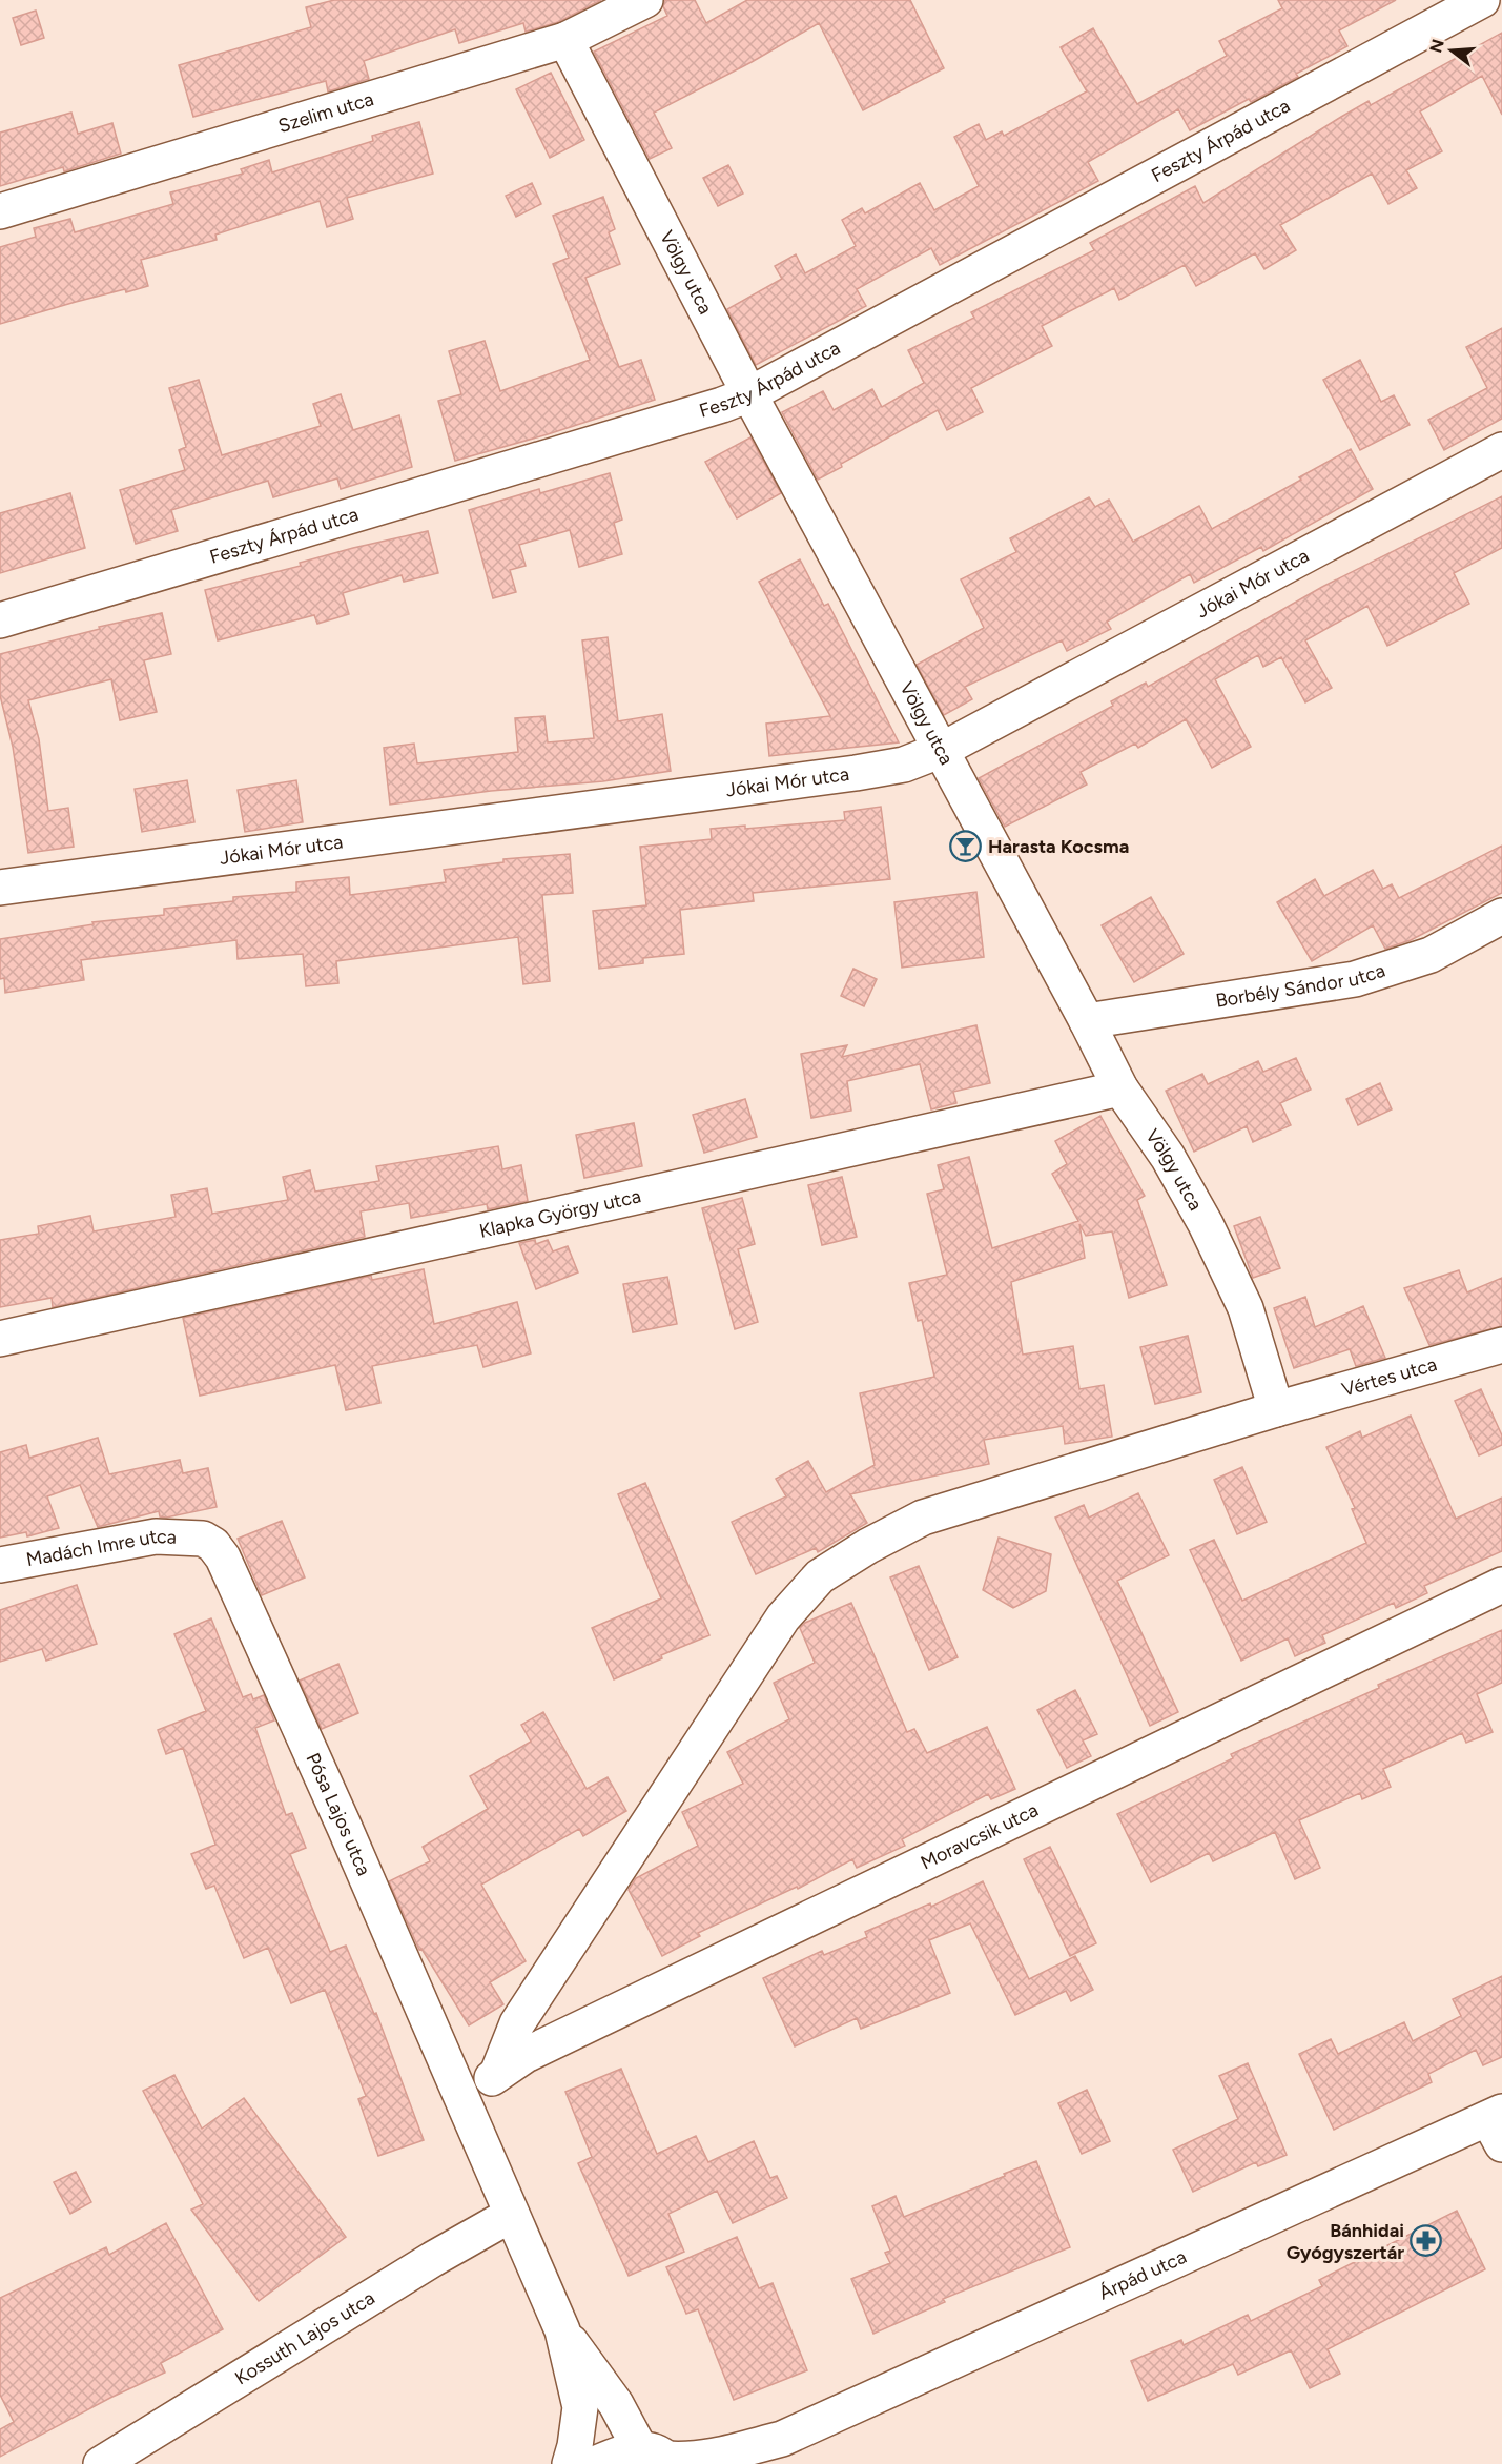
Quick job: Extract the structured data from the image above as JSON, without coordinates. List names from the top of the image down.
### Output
{
  "streets": {
    "street": [
      "Szelim utca",
      "Feszty Árpád utca",
      "Völgy utca",
      "Jókai Mór utca",
      "Borbély Sándor utca",
      "Klapka György utca",
      "Vértes utca",
      "Madách Imre utca",
      "Pósa Lajos utca",
      "Moravcsik utca",
      "Árpád utca",
      "Kossuth Lajos utca"
    ]
  },
  "crossings": [
    ["Szelim utca", "Völgy utca"],
    ["Feszty Árpád utca", "Völgy utca"],
    ["Völgy utca", "Jókai Mór utca"],
    ["Völgy utca", "Borbély Sándor utca"],
    ["Völgy utca", "Klapka György utca"],
    ["Völgy utca", "Vértes utca"],
    ["Vértes utca", "Moravcsik utca"],
    ["Madách Imre utca", "Pósa Lajos utca"],
    ["Pósa Lajos utca", "Moravcsik utca"],
    ["Pósa Lajos utca", "Kossuth Lajos utca"]
  ],
  "places": {
    "bar": ["Harasta Kocsma"],
    "pharmacy": ["Bánhidai Gyógyszertár"]
  },
  "north": "left"
}
